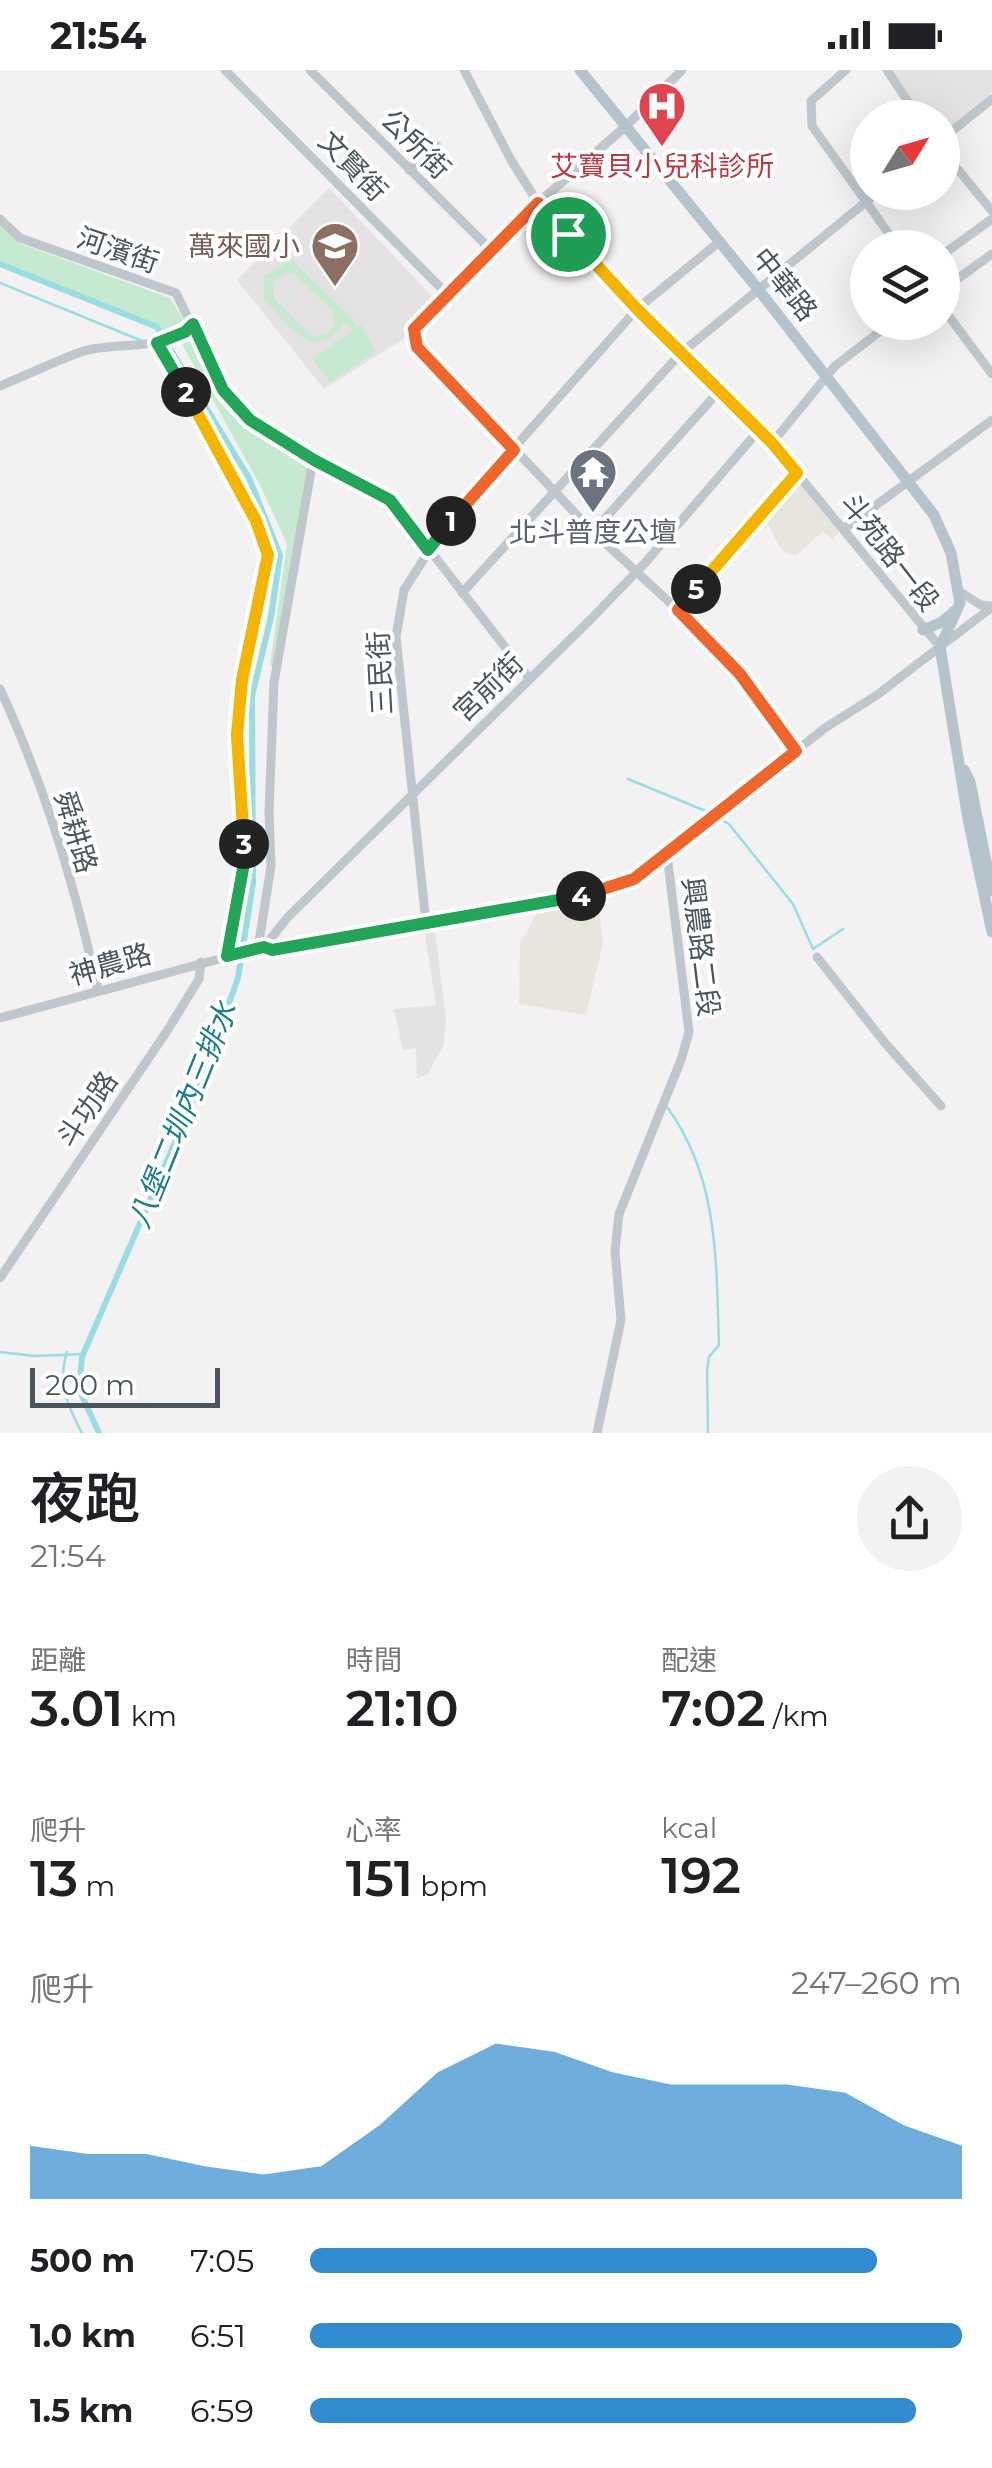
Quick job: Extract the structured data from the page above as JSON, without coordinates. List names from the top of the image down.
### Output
{
  "streets": {
    "main road": ["中華路"],
    "street": [
      "公所街",
      "文賢街",
      "河濱街",
      "斗苑路一段",
      "三民街",
      "宮前街",
      "舜耕路",
      "興農路二段",
      "神農路",
      "斗功路"
    ]
  },
  "crossings": [
    ["河濱街", "三民街"],
    ["河濱街", "宮前街"],
    ["中華路", "三民街"],
    ["斗苑路一段", "三民街"],
    ["斗苑路一段", "宮前街"],
    ["斗苑路一段", "興農路二段"],
    ["三民街", "宮前街"],
    ["舜耕路", "神農路"],
    ["神農路", "斗功路"]
  ],
  "water": ["八堡二圳內三排水"],
  "places": {
    "hospital": ["艾寶貝小兒科診所"],
    "school or university": ["萬來國小"],
    "temple": ["北斗普度公壇"]
  },
  "scale_bar": "200 m",
  "north": "top right",
  "page": {
    "status": "21:54",
    "pins": [
      "2",
      "1",
      "5",
      "3",
      "4"
    ],
    "scale": "200 m",
    "heading": ["夜跑", "21:54"],
    "stats": [
      ["距離", "3.01 km"],
      ["時間", "21:10"],
      ["配速", "7:02 /km"],
      ["爬升", "13 m"],
      ["心率", "151 bpm"],
      ["kcal", "192"]
    ],
    "chart": ["爬升", "247–260 m"],
    "list": [
      {
        "name": "500 m",
        "note": "7:05"
      },
      {
        "name": "1.0 km",
        "note": "6:51"
      },
      {
        "name": "1.5 km",
        "note": "6:59"
      }
    ]
  }
}
